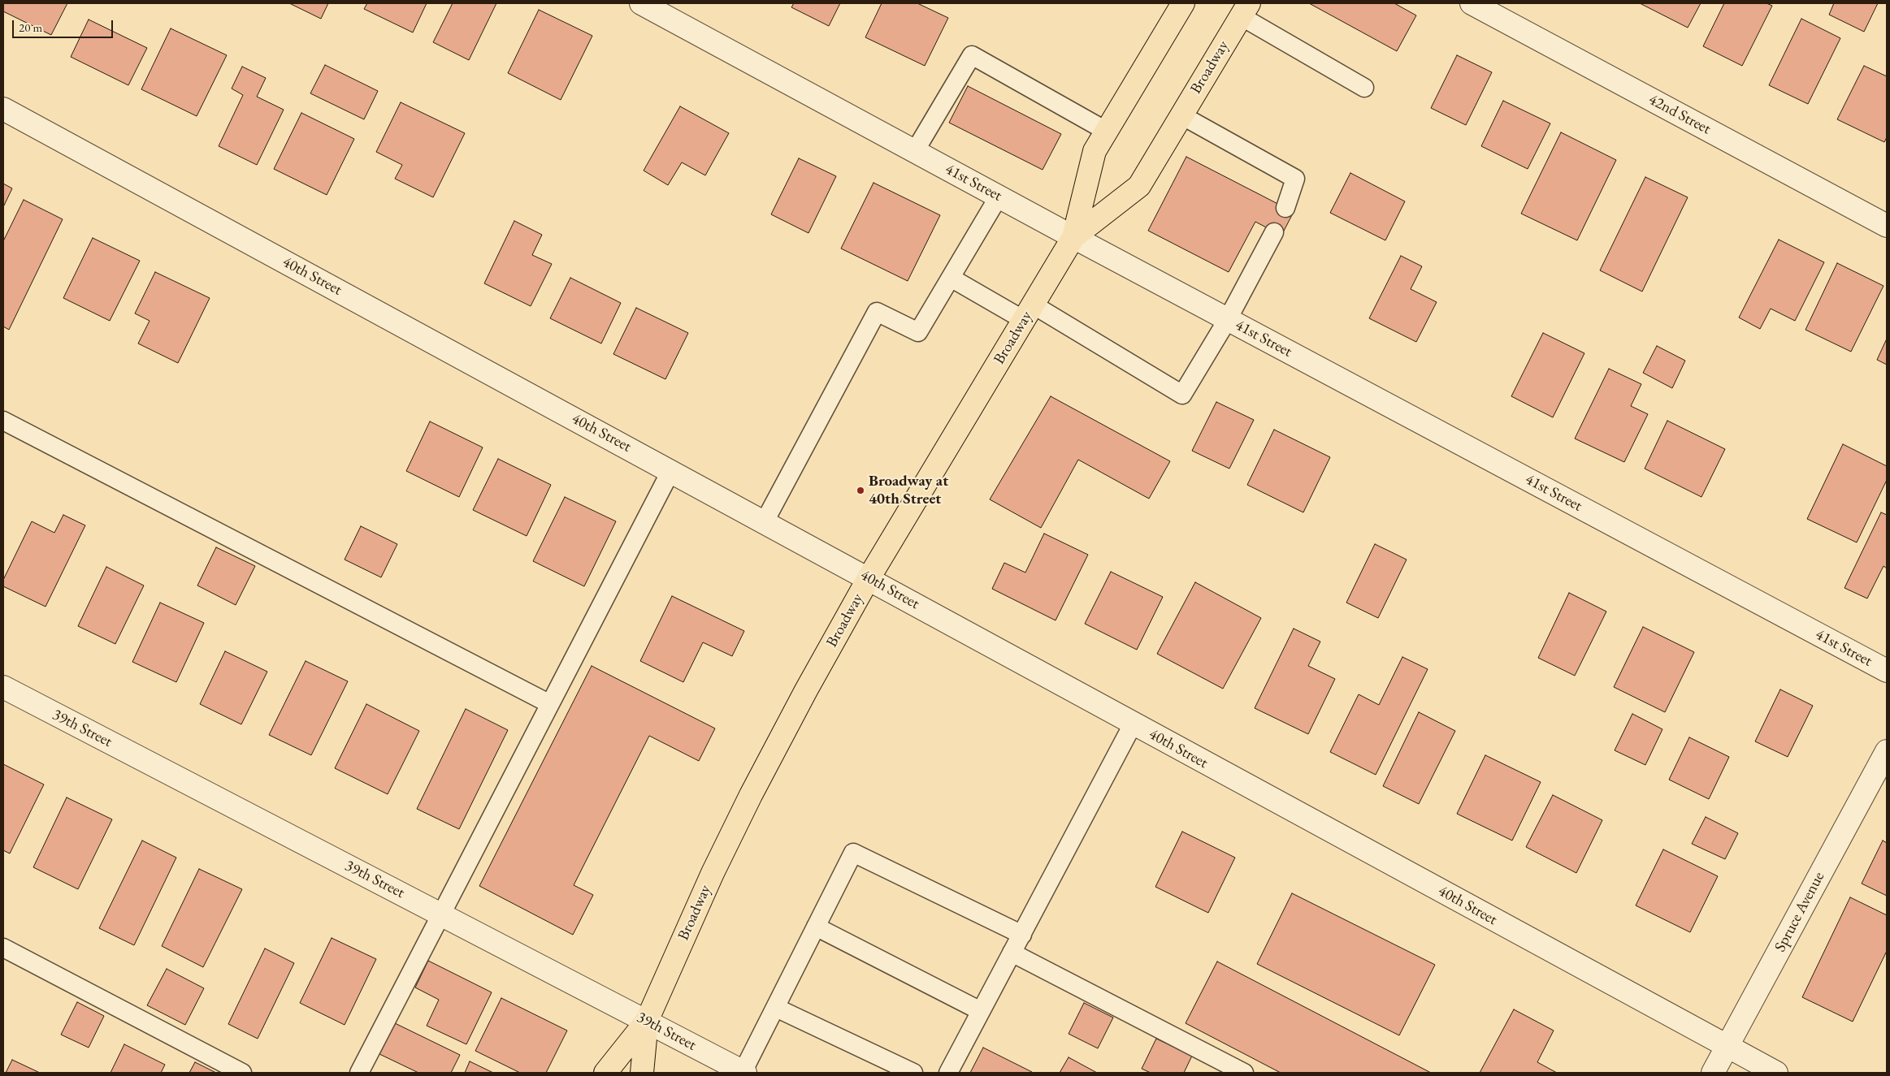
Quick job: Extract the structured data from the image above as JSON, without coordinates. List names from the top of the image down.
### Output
{
  "streets": {
    "main road": ["Broadway"],
    "street": [
      "42nd Street",
      "41st Street",
      "40th Street",
      "39th Street",
      "Spruce Avenue"
    ]
  },
  "crossings": [
    ["Broadway", "41st Street"],
    ["Broadway", "40th Street"],
    ["Broadway", "39th Street"],
    ["40th Street", "Spruce Avenue"]
  ],
  "places": ["Broadway at 40th Street"],
  "scale_bar": "20 m"
}
